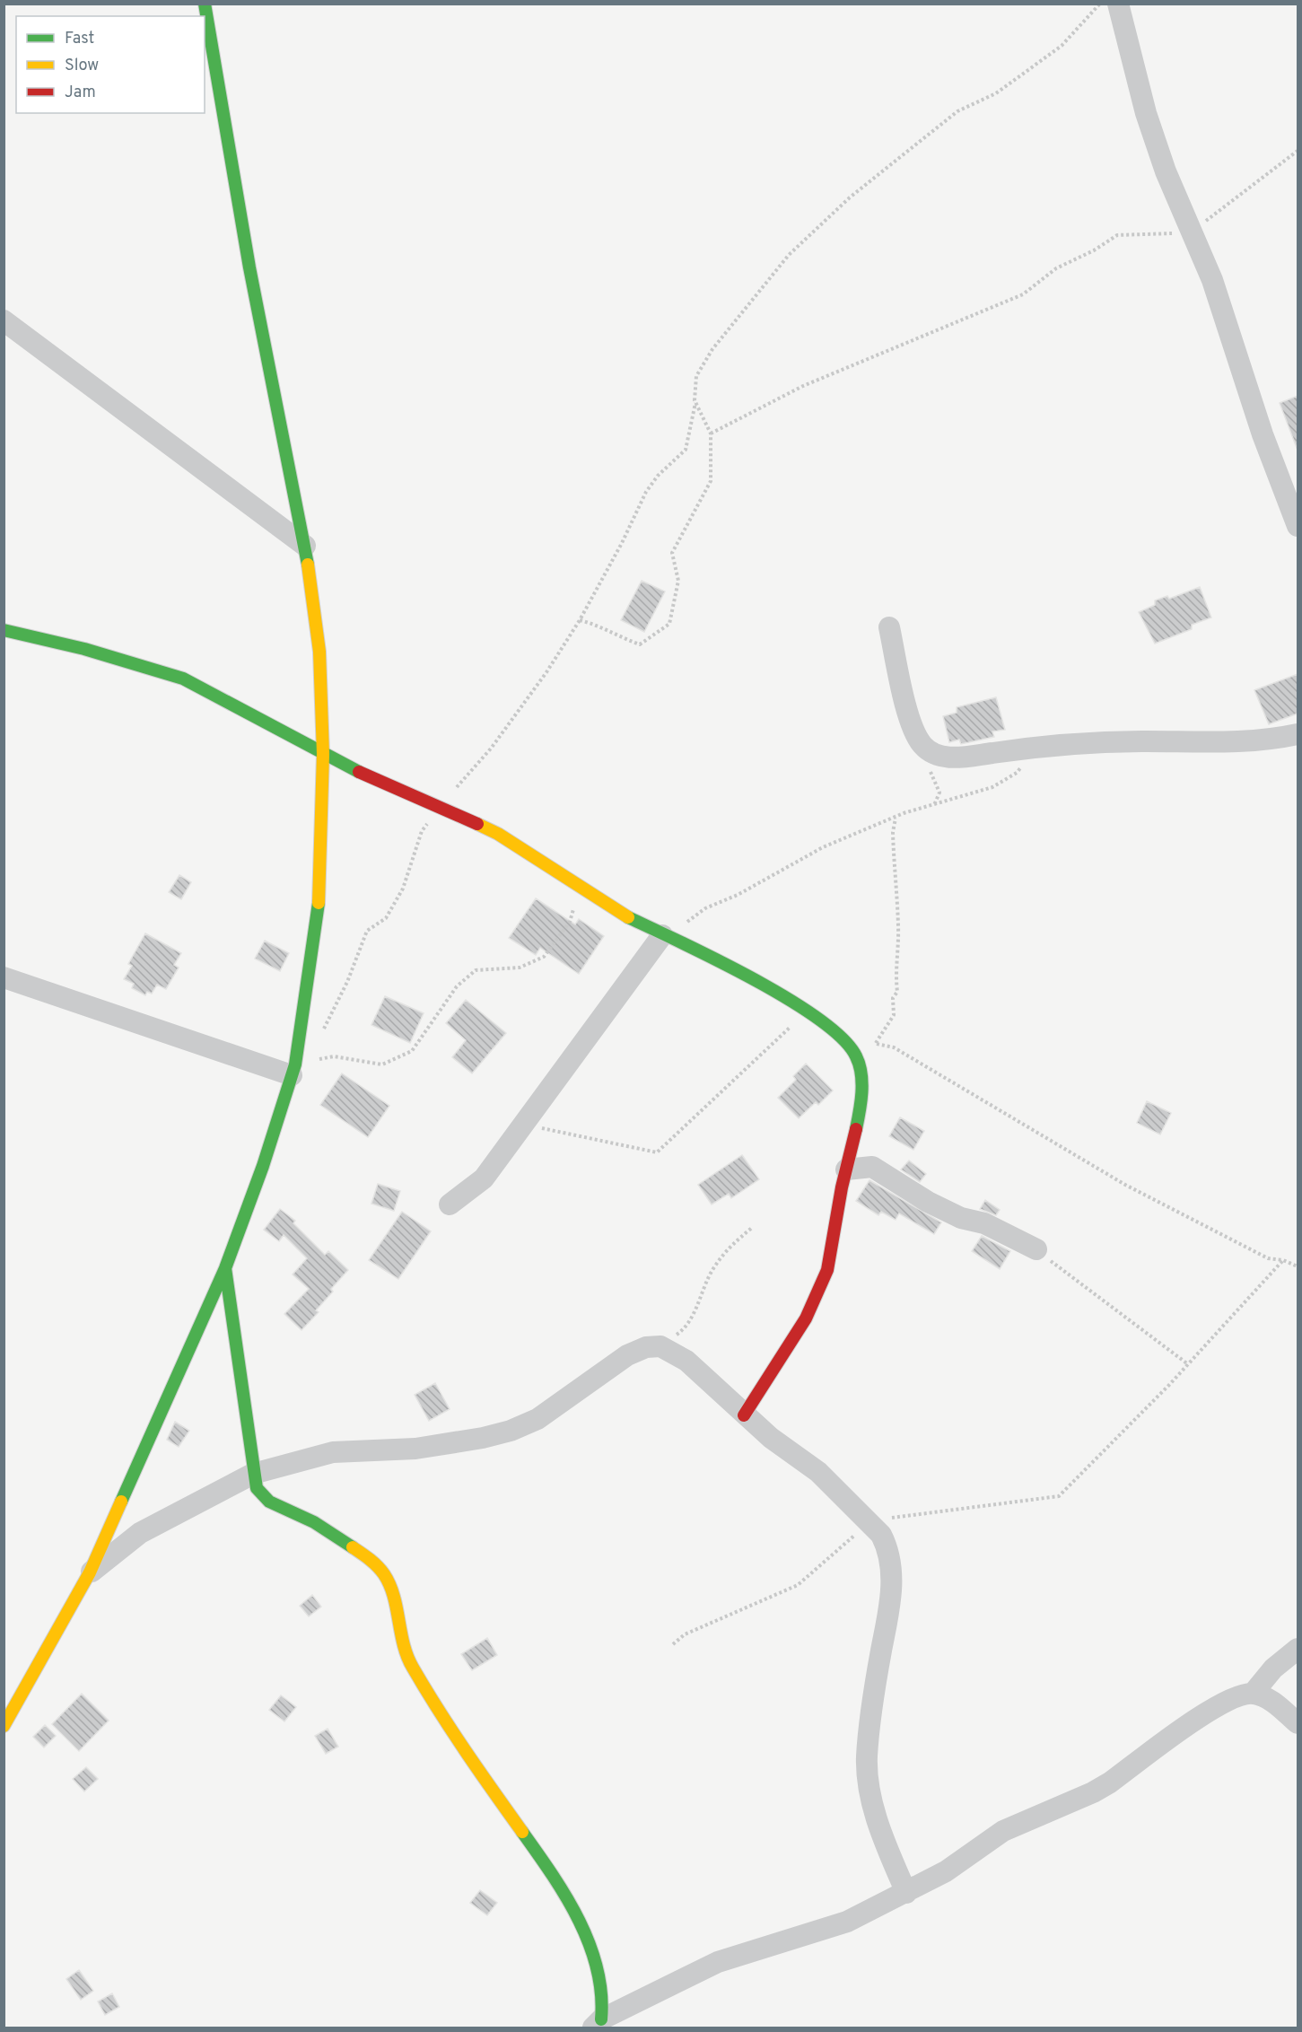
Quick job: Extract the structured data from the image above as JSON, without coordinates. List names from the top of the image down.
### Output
{
  "legend": ["Fast", "Slow", "Jam"]
}
